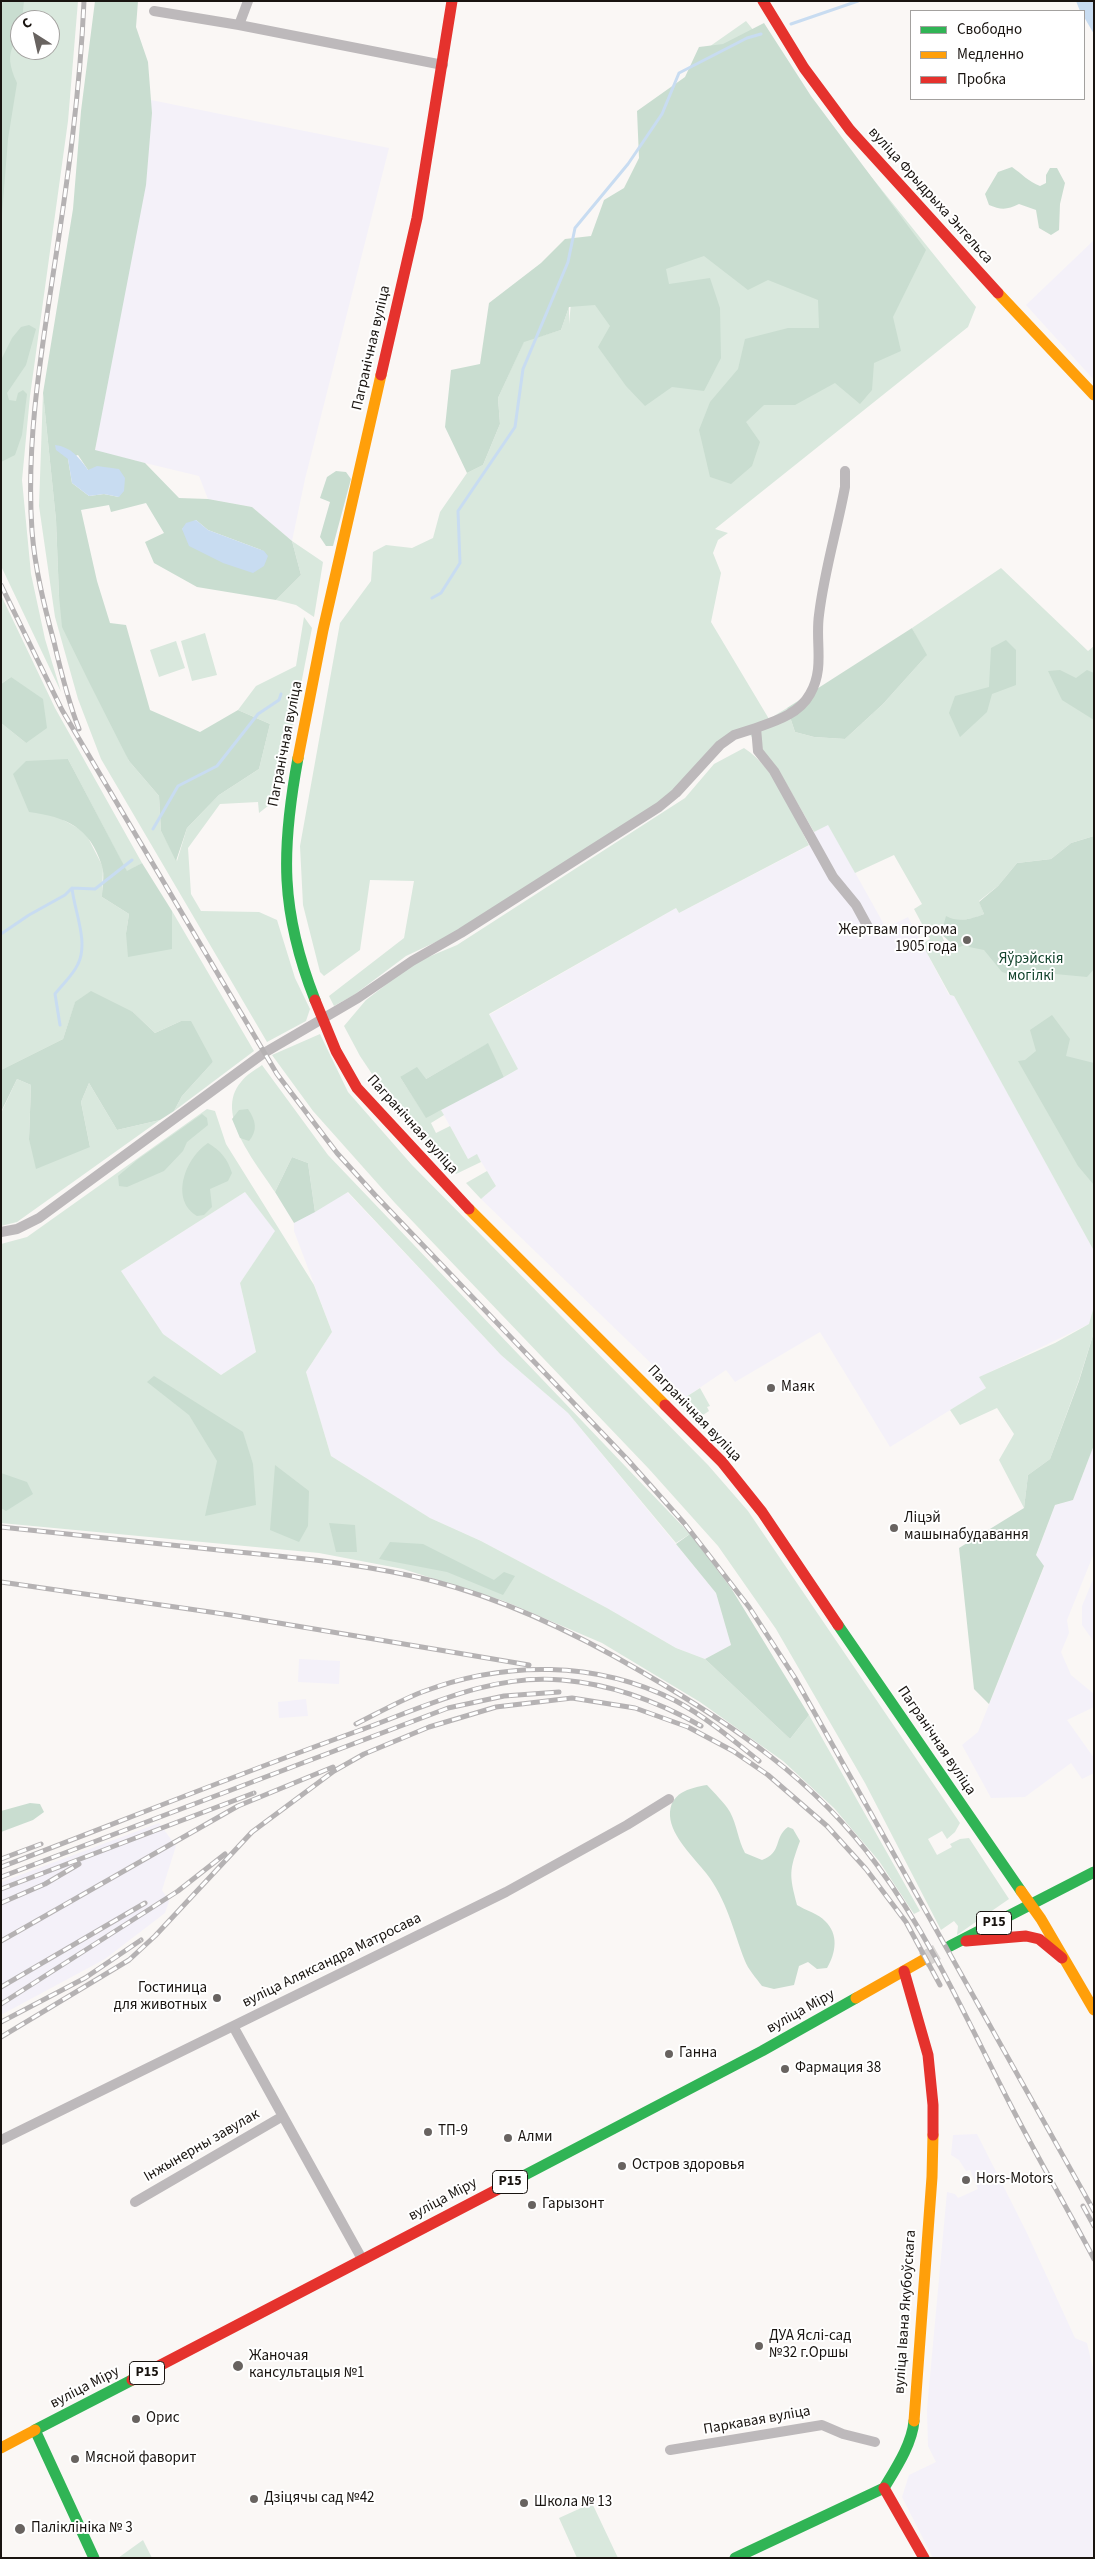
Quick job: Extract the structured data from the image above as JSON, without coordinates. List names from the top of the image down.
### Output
{
  "streets": {
    "street": [
      "вуліца Фрыдрыха Энгельса",
      "Пагранічная вуліца",
      "Р15",
      "вуліца Аляксандра Матросава",
      "вуліца Міру",
      "Інжынерны завулак",
      "вуліца Івана Якубоўскага",
      "Паркавая вуліца"
    ]
  },
  "crossings": [
    ["Пагранічная вуліца", "Р15"],
    ["вуліца Міру", "вуліца Івана Якубоўскага"]
  ],
  "parks": ["Яўрэйскія могілкі"],
  "places": [
    "Жертвам погрома 1905 года",
    "Маяк",
    "Ліцэй машынабудавання",
    "Гостиница для животных",
    "Ганна",
    "Фармация 38",
    "ТП-9",
    "Алми",
    "Остров здоровья",
    "Hors-Motors",
    "Гарызонт",
    "ДУА Яслі-сад №32 г.Оршы",
    "Жаночая кансультацыя №1",
    "Орис",
    "Мясной фаворит",
    "Дзіцячы сад №42",
    "Школа № 13",
    "Паліклініка № 3"
  ],
  "legend": ["Свободно", "Медленно", "Пробка"],
  "north": "top left"
}
